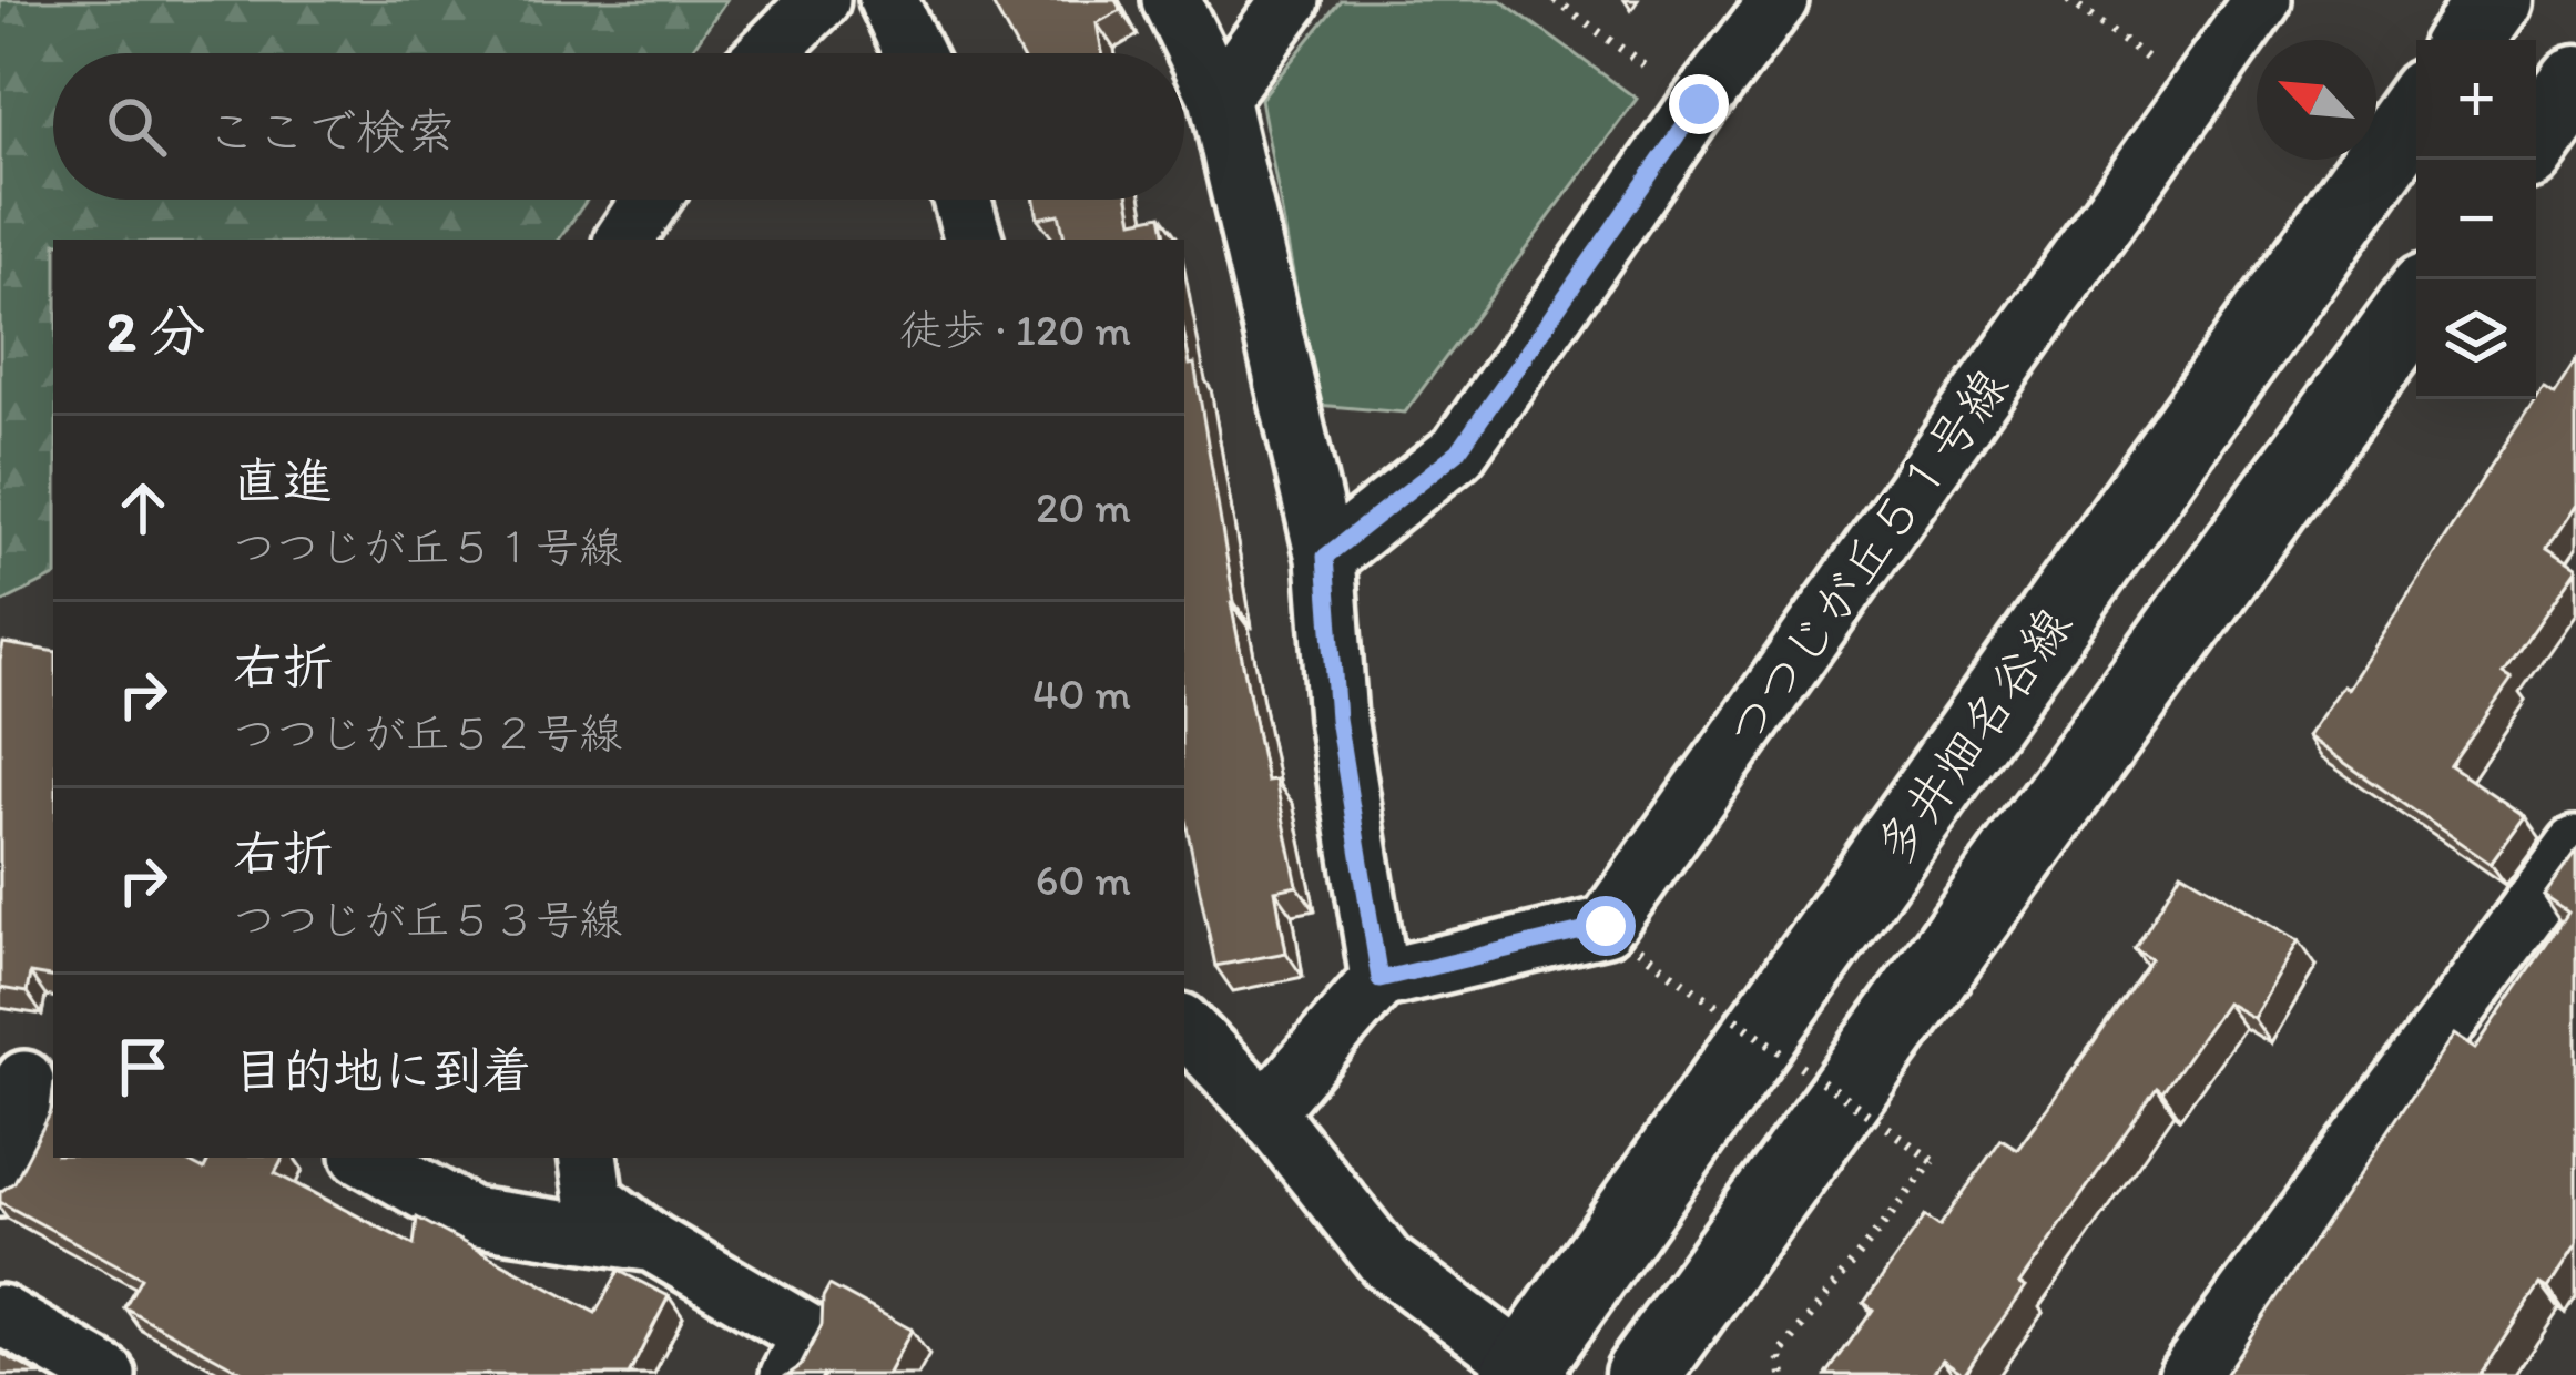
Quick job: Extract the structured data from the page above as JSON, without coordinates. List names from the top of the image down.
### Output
{
  "streets": {
    "street": ["つつじが丘５１号線", "多井畑名谷線"]
  },
  "north": "top left",
  "page": {
    "map_buttons": ["+", "−"],
    "search": "ここで検索",
    "heading": ["2 分", "徒歩 · 120 m"],
    "list": [
      ["直進", "つつじが丘５１号線", "20 m"],
      ["右折", "つつじが丘５２号線", "40 m"],
      ["右折", "つつじが丘５３号線", "60 m"],
      "目的地に到着"
    ]
  }
}
